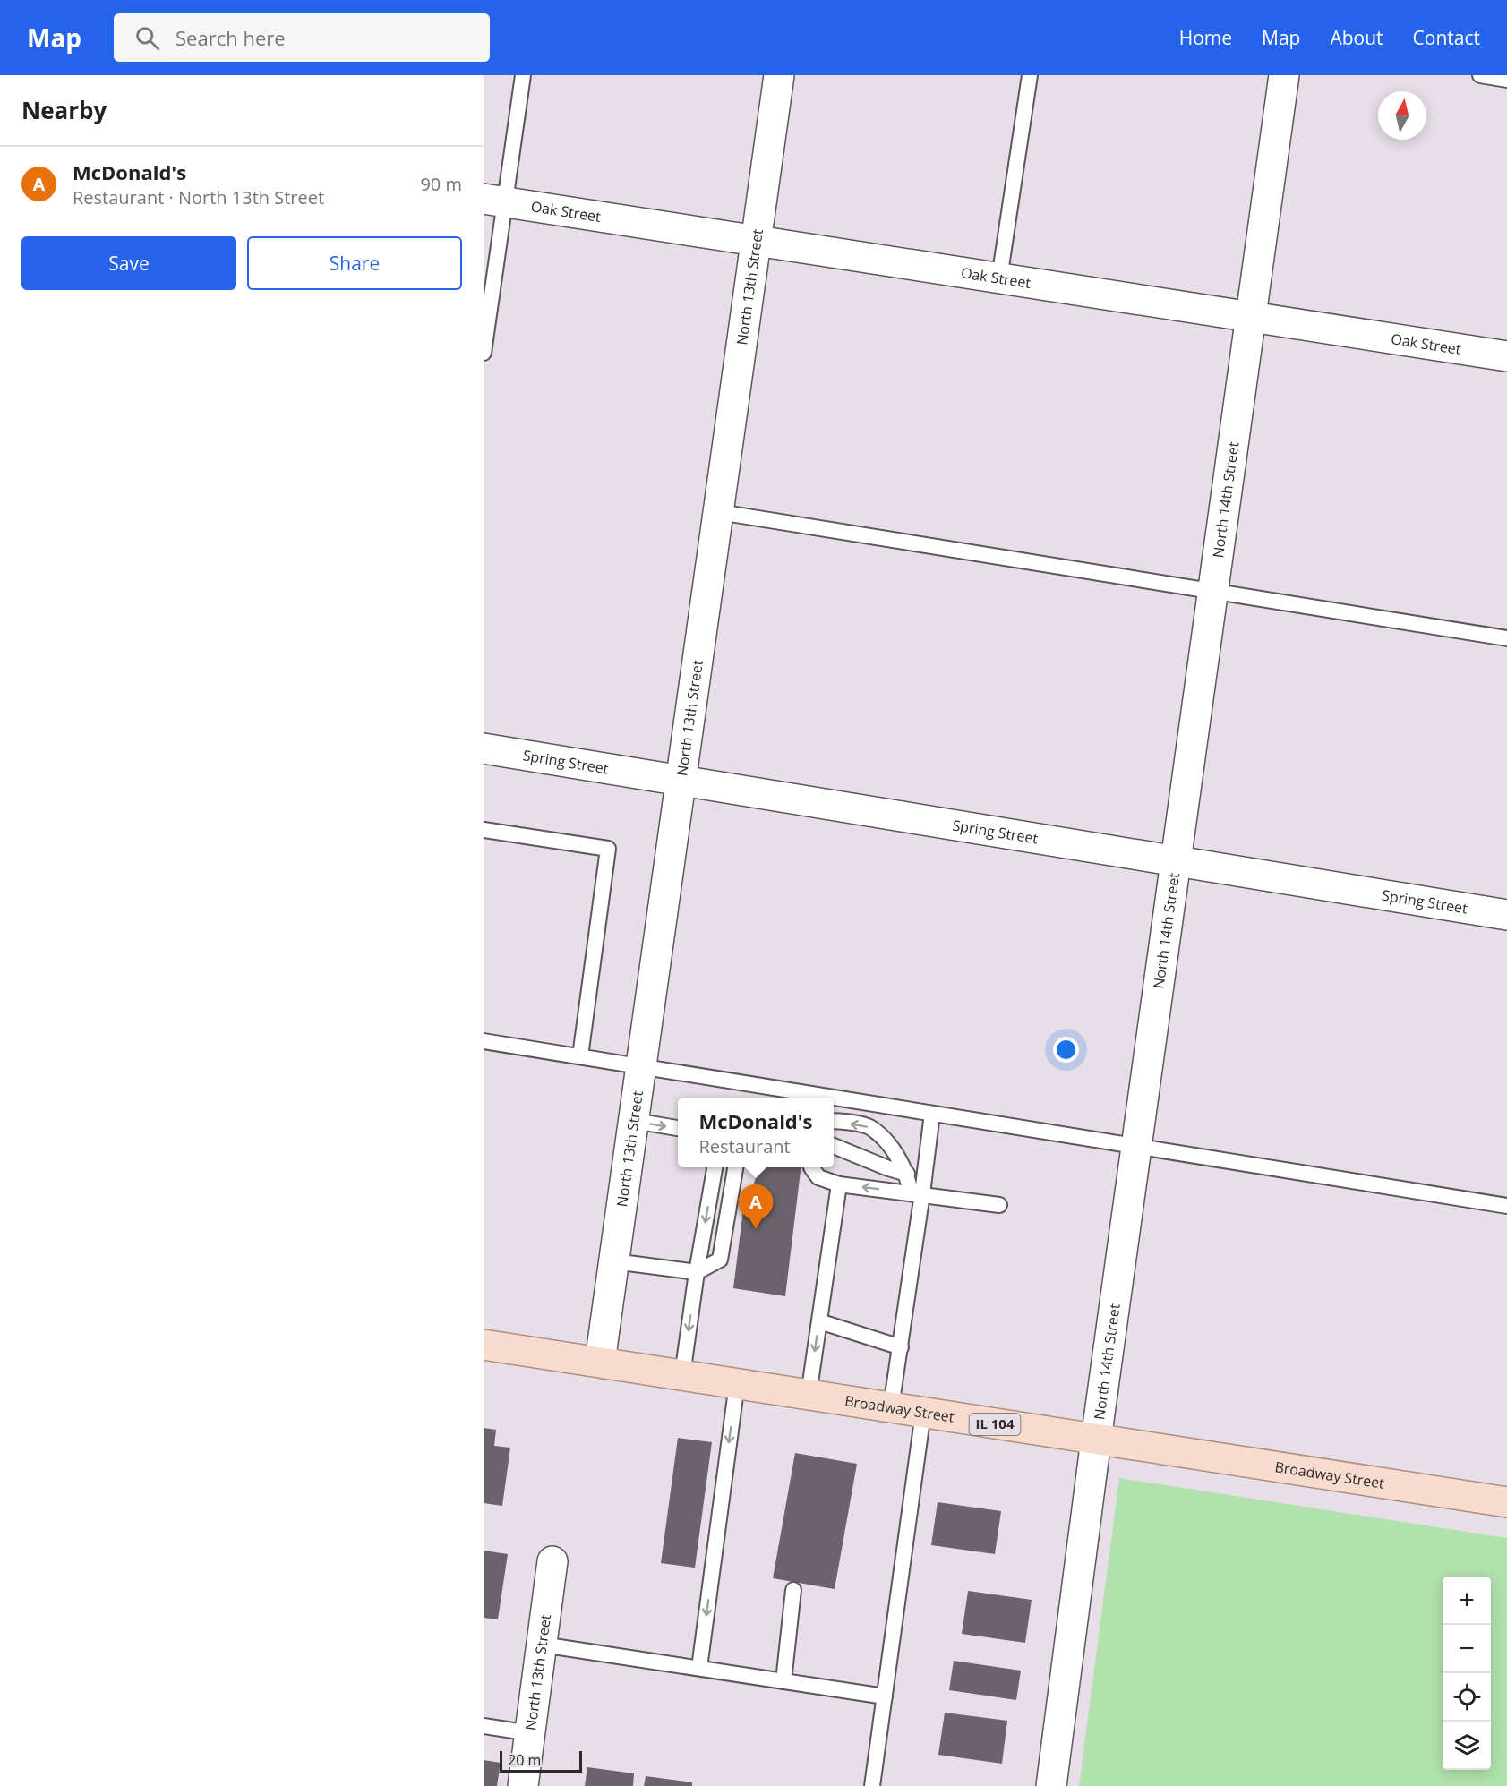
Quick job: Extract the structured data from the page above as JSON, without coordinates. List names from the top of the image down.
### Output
{
  "streets": {
    "main road": ["Broadway Street", "IL 104"],
    "street": [
      "Oak Street",
      "North 13th Street",
      "North 14th Street",
      "Spring Street"
    ]
  },
  "crossings": [
    ["Oak Street", "North 13th Street"],
    ["Oak Street", "North 14th Street"],
    ["North 13th Street", "Spring Street"],
    ["North 13th Street", "Broadway Street"],
    ["North 14th Street", "Spring Street"],
    ["North 14th Street", "Broadway Street"]
  ],
  "scale_bar": "20 m",
  "north": "top",
  "page": {
    "header": "Map",
    "search": "Search here",
    "nav": [
      "Home",
      "Map",
      "About",
      "Contact"
    ],
    "heading": "Nearby",
    "list": [
      {
        "mark": "A",
        "name": "McDonald's",
        "note": "Restaurant · North 13th Street",
        "value": "90 m"
      }
    ],
    "buttons": ["Save", "Share"],
    "popup": ["McDonald's", "Restaurant"],
    "pins": "A",
    "map_buttons": ["+", "−"],
    "scale": "20 m"
  }
}
